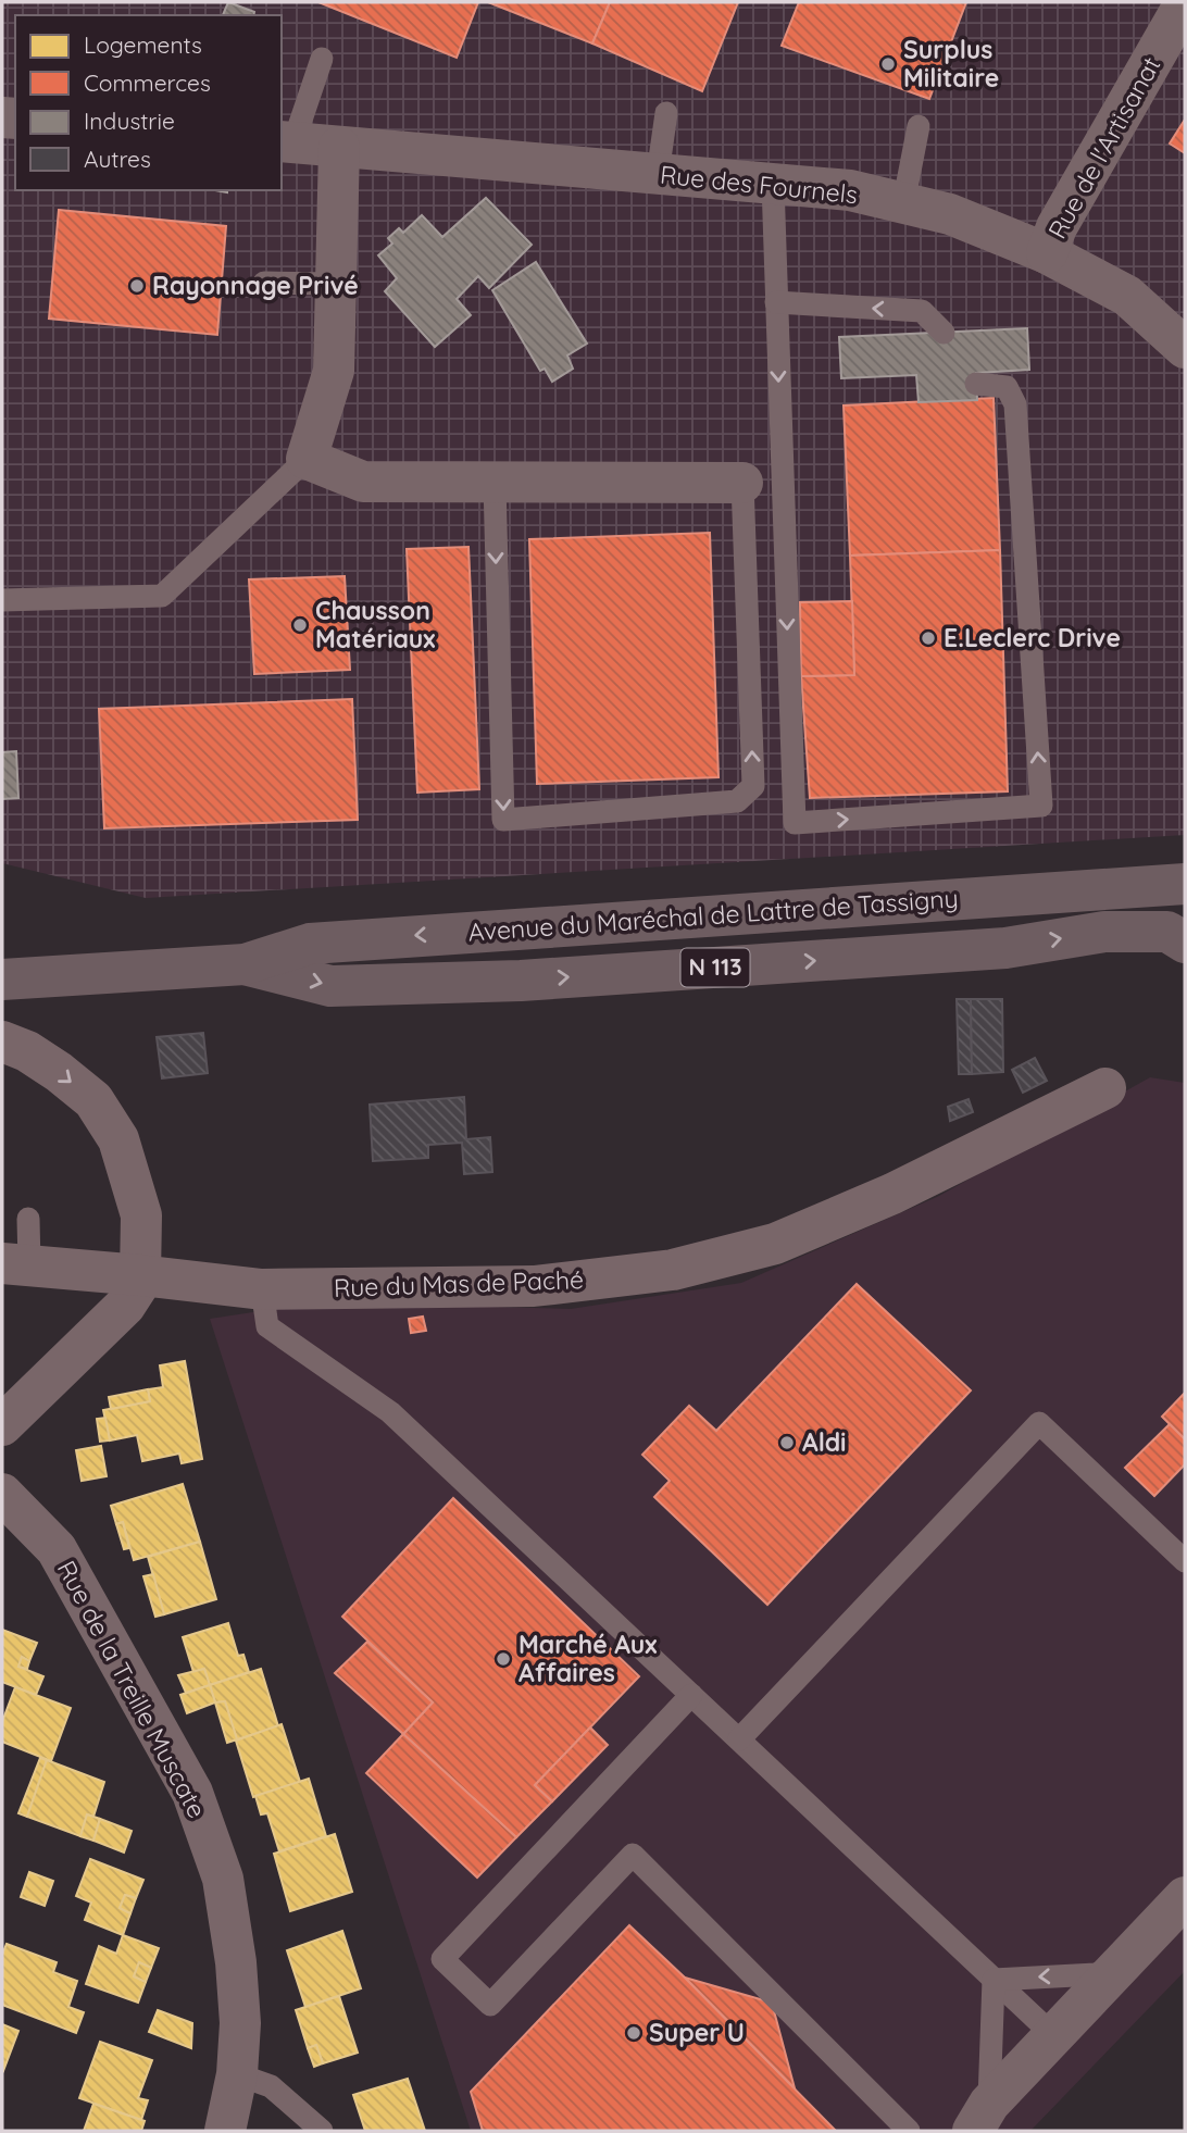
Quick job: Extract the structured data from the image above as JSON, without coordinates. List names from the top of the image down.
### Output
{
  "streets": {
    "main road": ["Avenue du Maréchal de Lattre de Tassigny", "N 113"],
    "street": [
      "Rue de l'Artisanat",
      "Rue des Fournels",
      "Rue du Mas de Paché",
      "Rue de la Treille Muscate"
    ]
  },
  "crossings": [
    ["Rue de l'Artisanat", "Rue des Fournels"]
  ],
  "places": [
    "Surplus Militaire",
    "Rayonnage Privé",
    "Chausson Matériaux",
    "E.Leclerc Drive",
    "Aldi",
    "Marché Aux Affaires",
    "Super U"
  ],
  "legend": [
    "Logements",
    "Commerces",
    "Industrie",
    "Autres"
  ]
}
